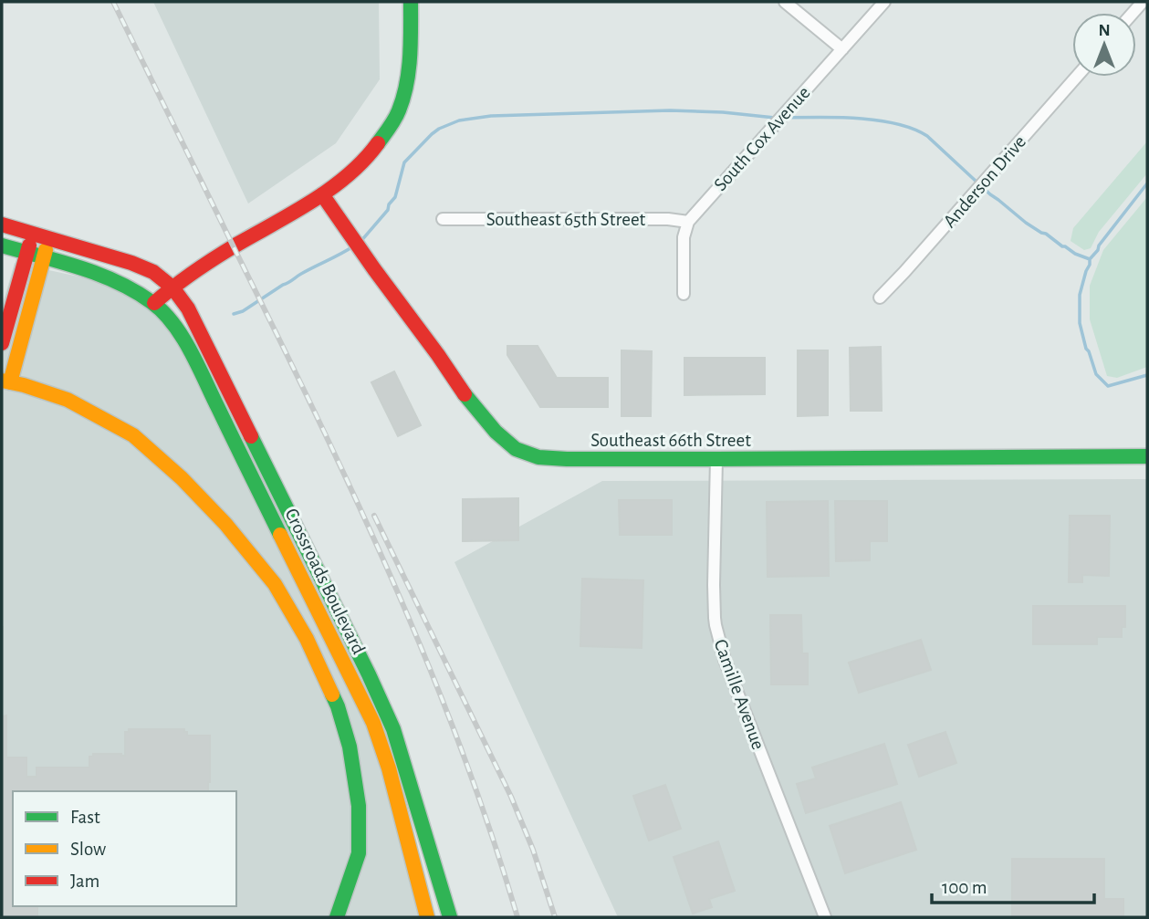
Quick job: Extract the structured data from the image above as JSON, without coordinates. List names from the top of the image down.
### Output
{
  "streets": {
    "main road": ["Southeast 66th Street", "Crossroads Boulevard"],
    "street": [
      "South Cox Avenue",
      "Anderson Drive",
      "Southeast 65th Street",
      "Camille Avenue"
    ]
  },
  "crossings": [
    ["South Cox Avenue", "Southeast 65th Street"],
    ["Southeast 66th Street", "Camille Avenue"]
  ],
  "legend": ["Fast", "Slow", "Jam"],
  "scale_bar": "100 m",
  "north": "top"
}
